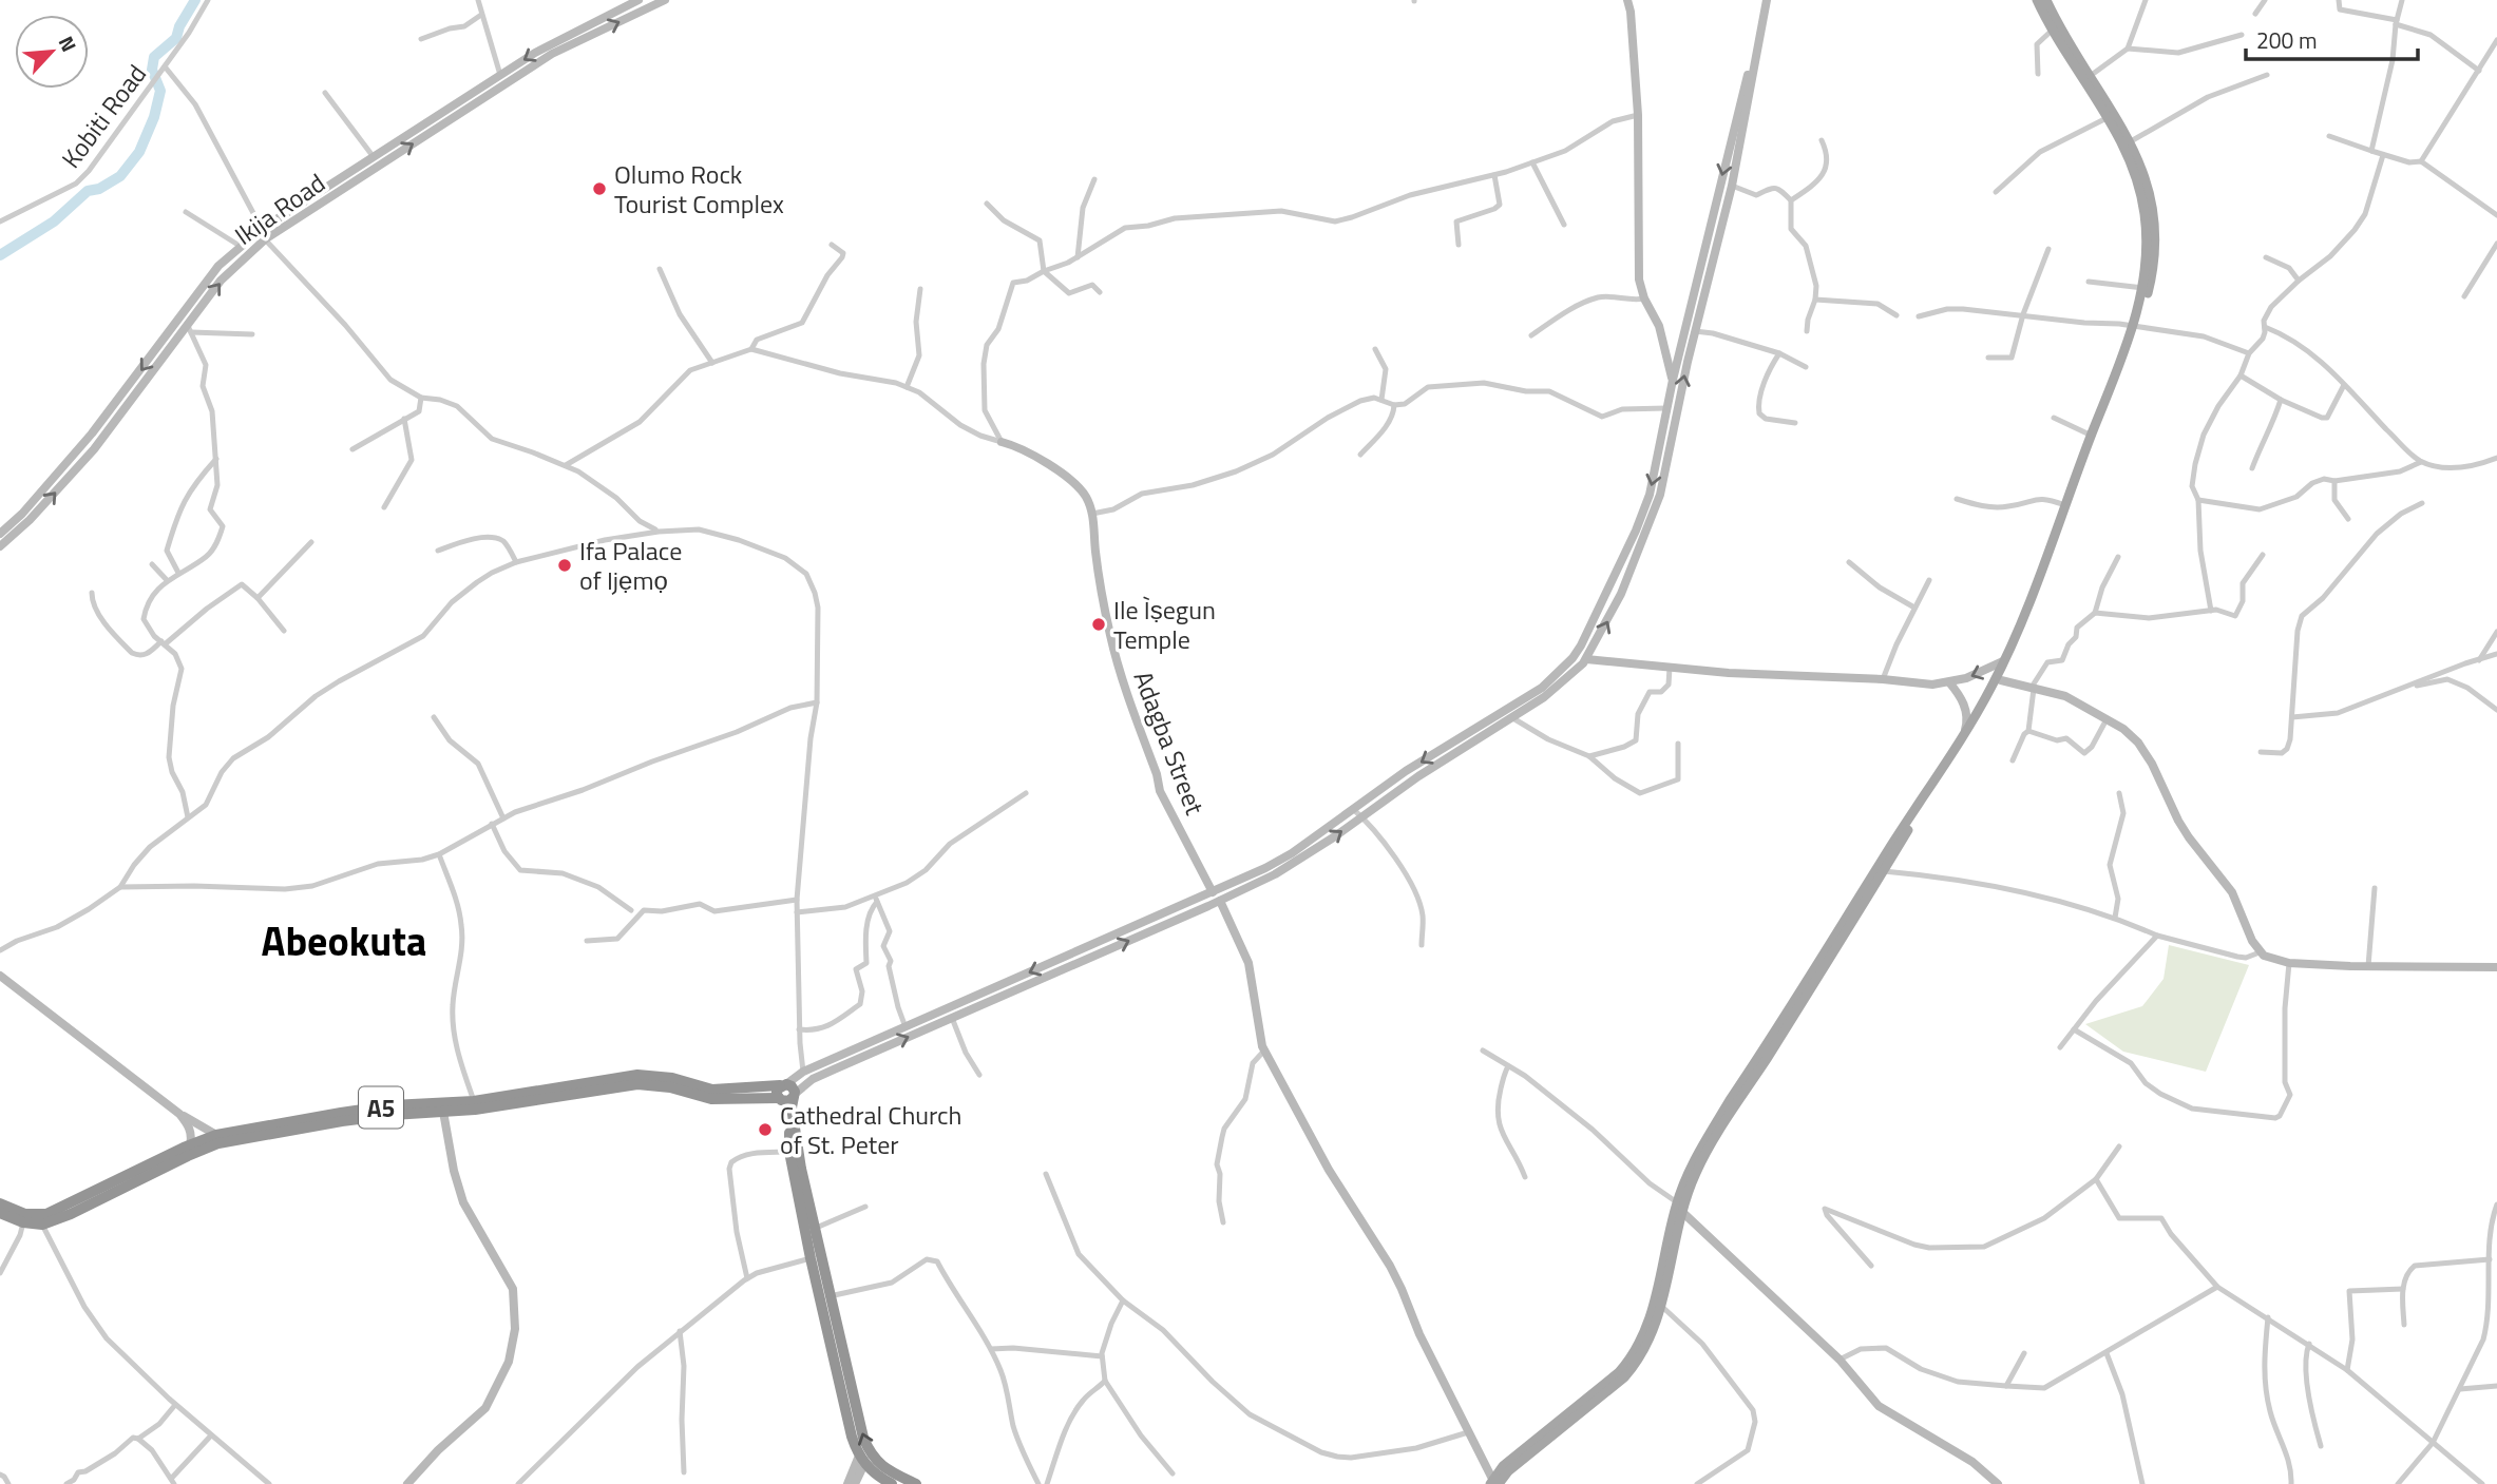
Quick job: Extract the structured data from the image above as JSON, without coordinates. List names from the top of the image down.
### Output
{
  "streets": {
    "highway": ["A5"],
    "street": ["Kobiti Road", "Ikija Road", "Adagba Street"]
  },
  "districts": ["Abeokuta"],
  "places": [
    "Olumo Rock Tourist Complex",
    "Ifa Palace of Ijẹmọ",
    "Ile Ìṣegun Temple",
    "Cathedral Church of St. Peter"
  ],
  "scale_bar": "200 m",
  "north": "top right"
}
